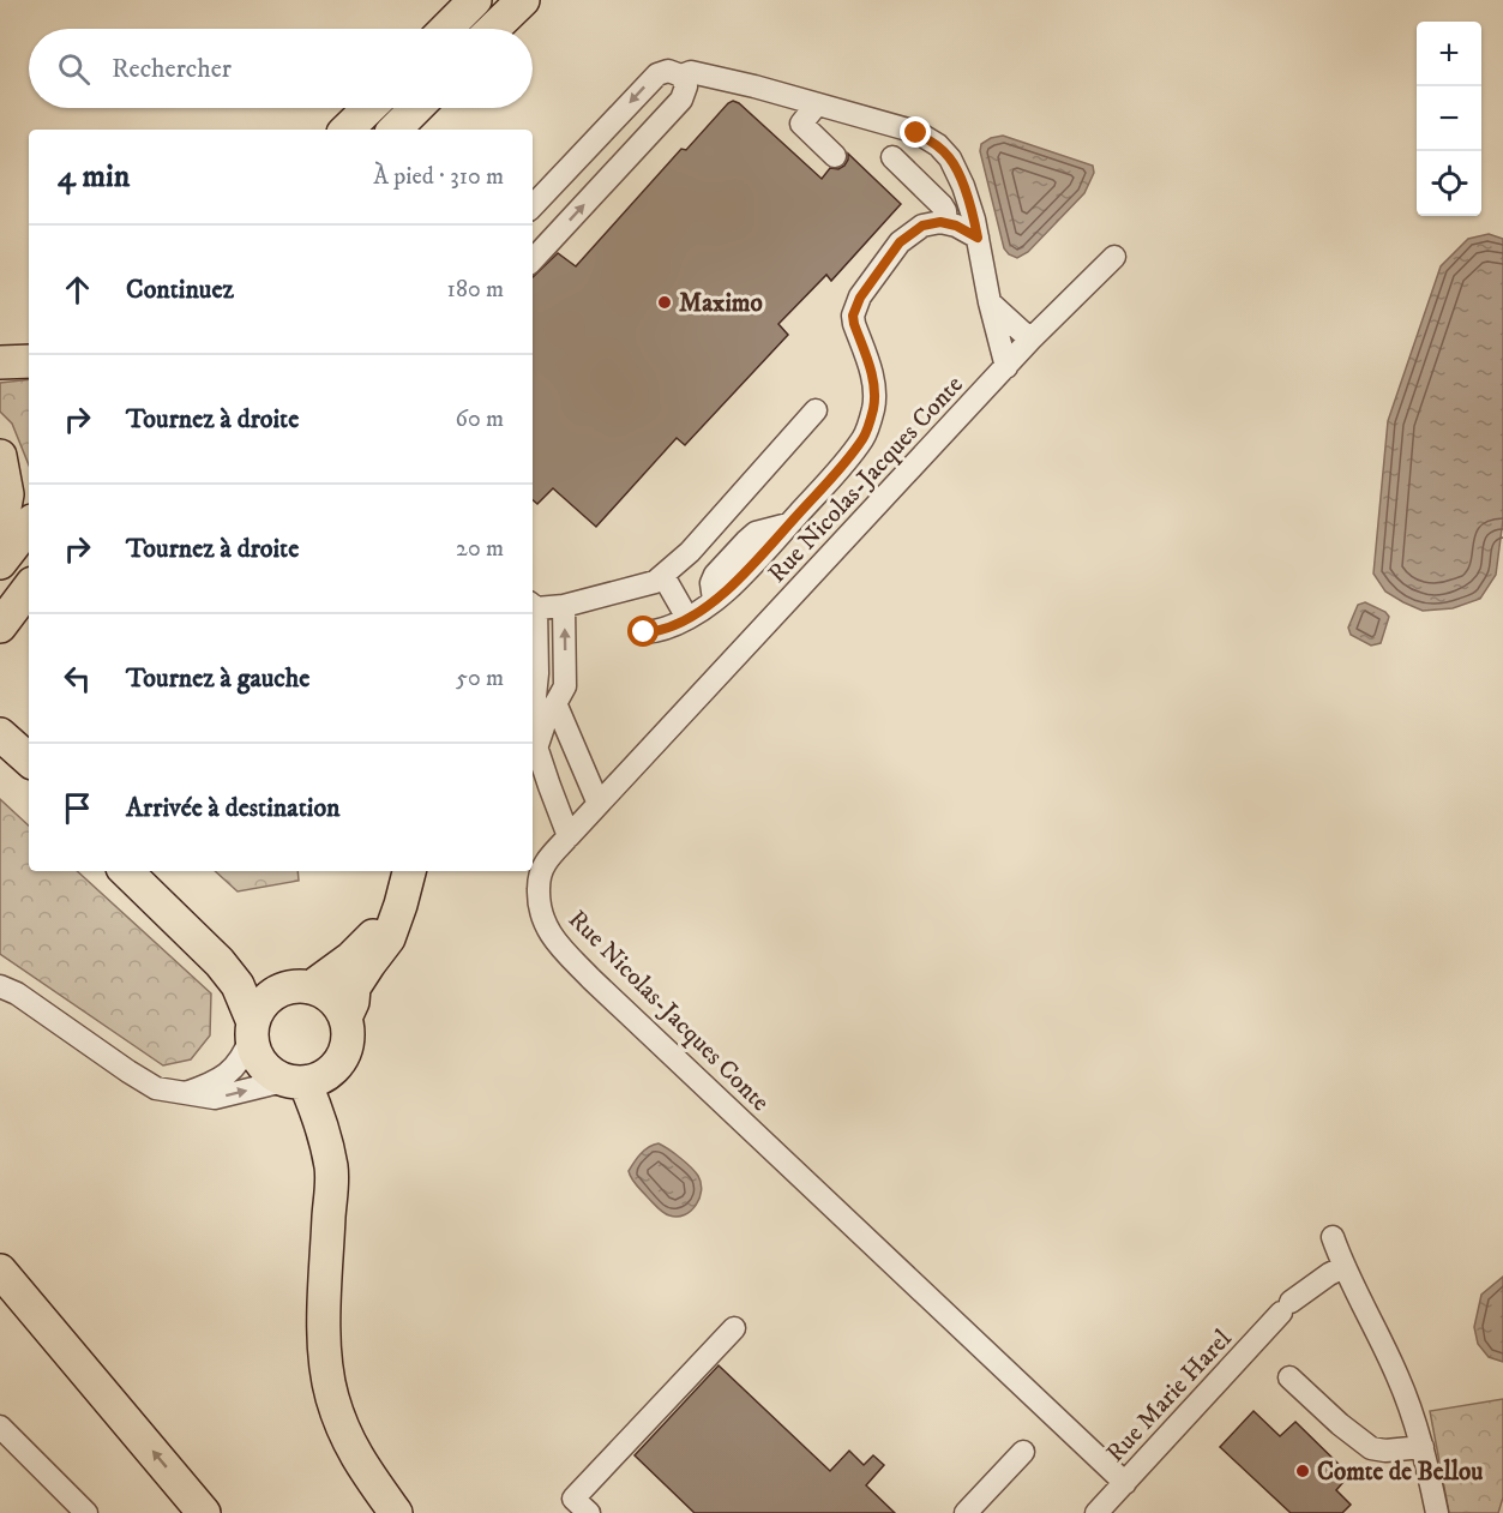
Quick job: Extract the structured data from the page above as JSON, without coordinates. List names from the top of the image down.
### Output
{
  "streets": {
    "street": ["Rue Nicolas-Jacques Conte", "Rue Marie Harel"]
  },
  "crossings": [
    ["Rue Nicolas-Jacques Conte", "Rue Marie Harel"]
  ],
  "places": ["Maximo", "Comte de Bellou"],
  "page": {
    "map_buttons": ["+", "−"],
    "search": "Rechercher",
    "heading": ["4 min", "À pied · 310 m"],
    "list": [
      ["Continuez", "180 m"],
      ["Tournez à droite", "60 m"],
      ["Tournez à droite", "20 m"],
      ["Tournez à gauche", "50 m"],
      "Arrivée à destination"
    ]
  }
}
